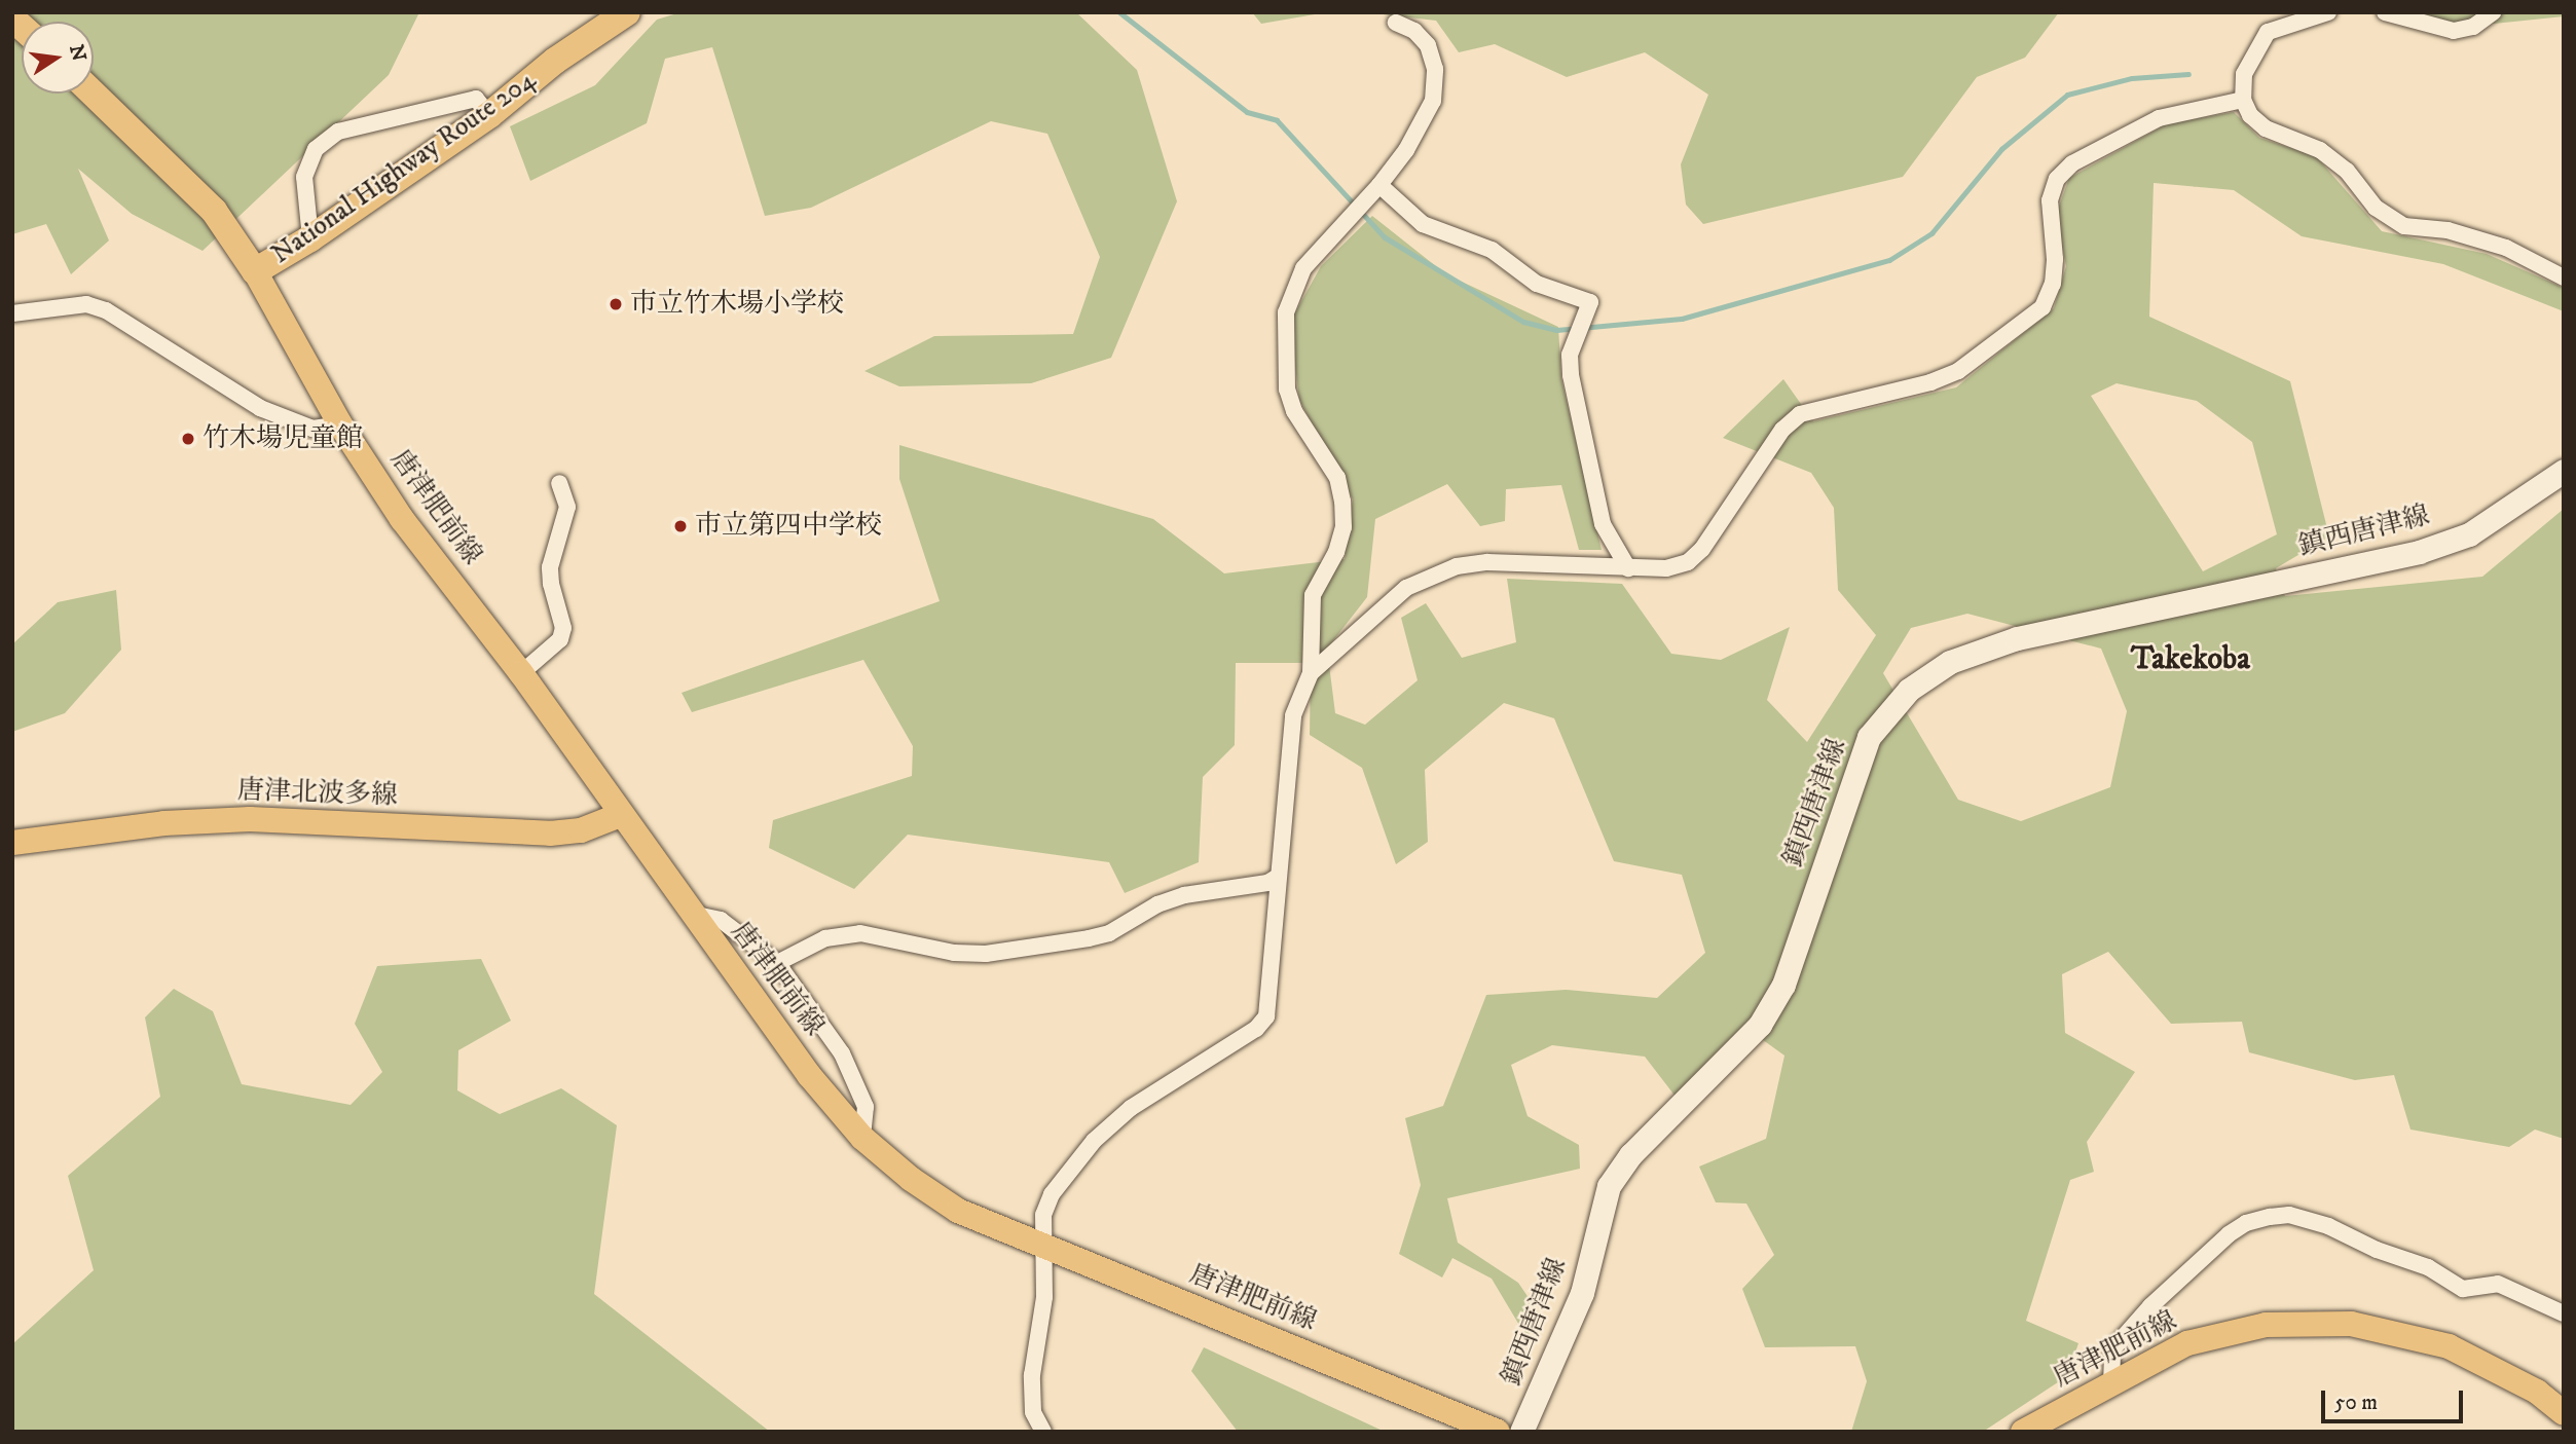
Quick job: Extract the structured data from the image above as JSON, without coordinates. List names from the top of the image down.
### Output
{
  "streets": {
    "highway": ["National Highway Route 204"],
    "main road": ["唐津肥前線", "鎮西唐津線", "唐津北波多線"]
  },
  "crossings": [
    ["National Highway Route 204", "唐津肥前線"],
    ["唐津肥前線", "唐津北波多線"]
  ],
  "districts": ["Takekoba"],
  "places": ["市立竹木場小学校", "竹木場児童館", "市立第四中学校"],
  "scale_bar": "50 m",
  "north": "right"
}
